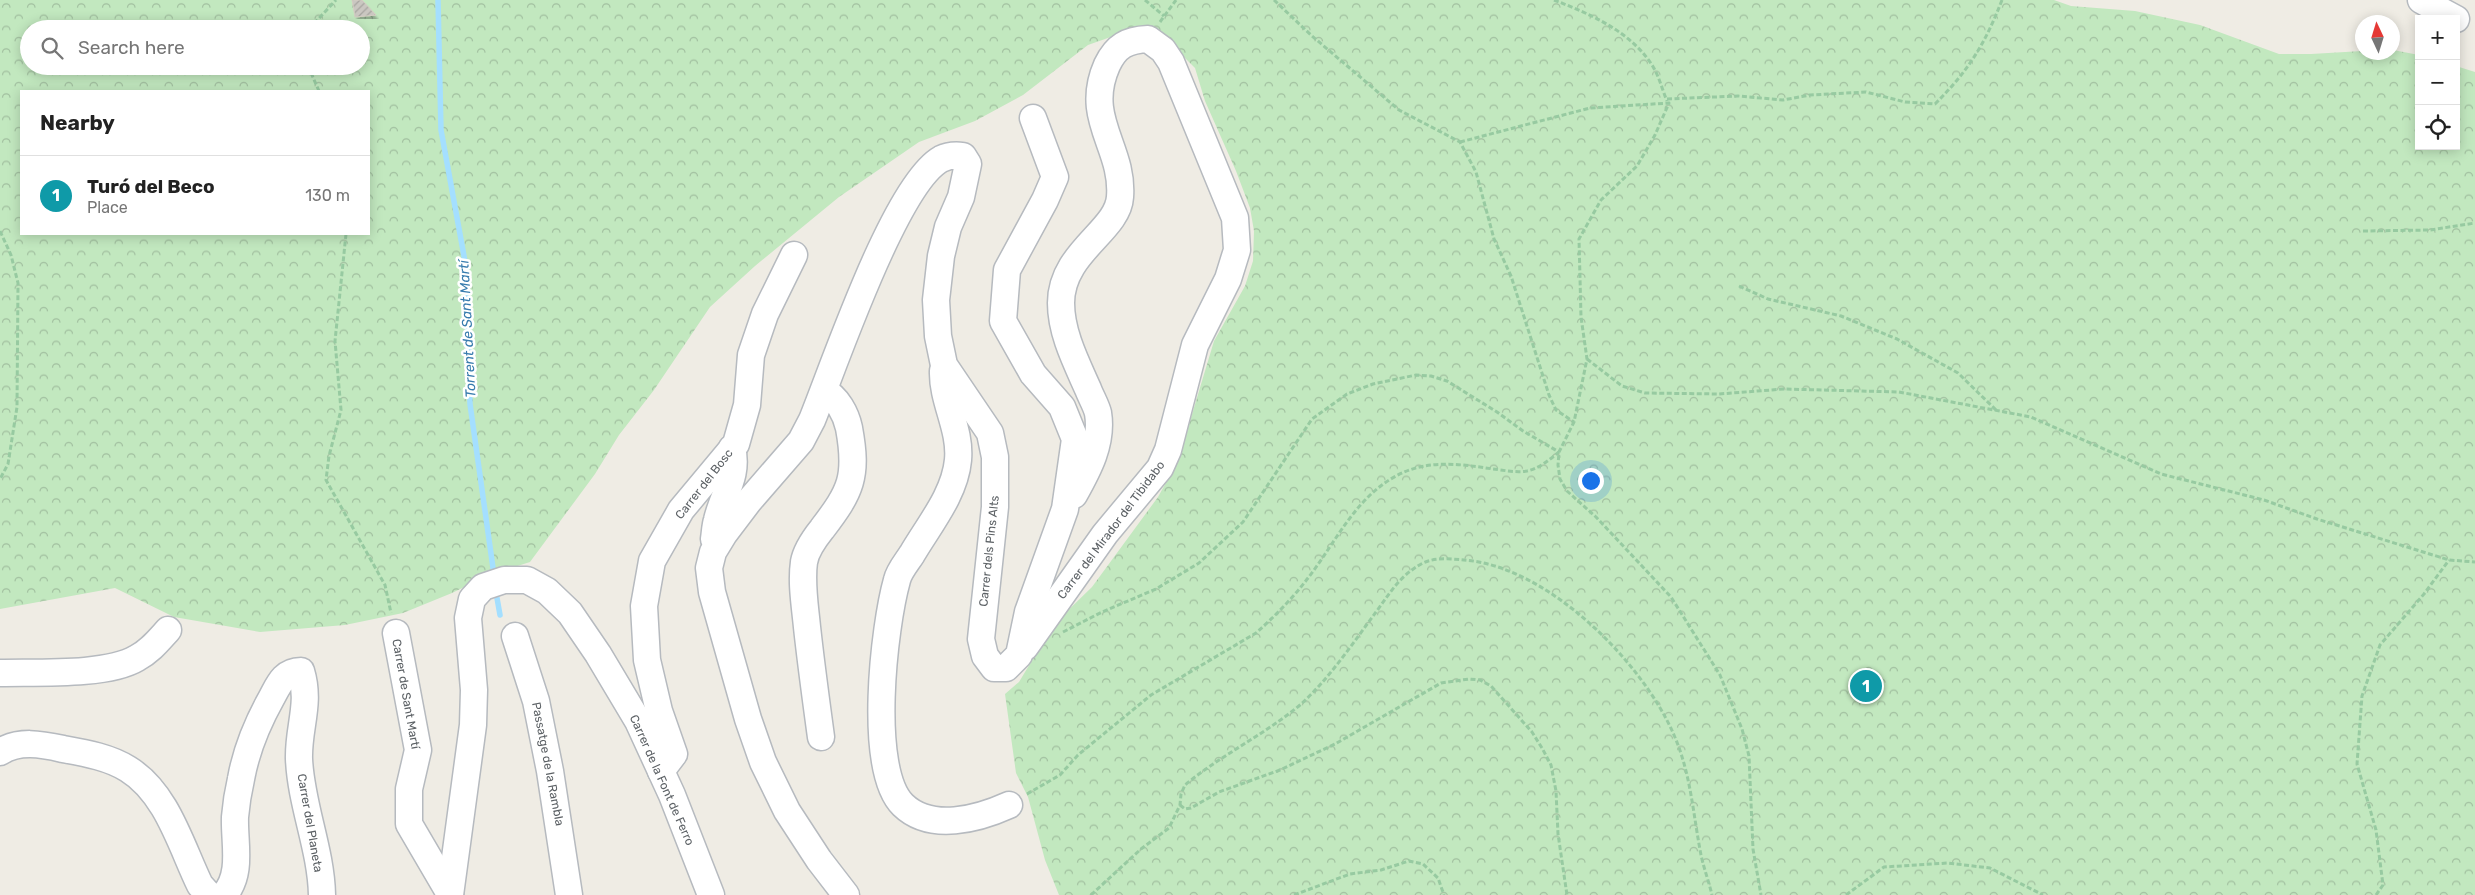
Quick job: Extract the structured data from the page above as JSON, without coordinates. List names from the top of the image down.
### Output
{
  "streets": {
    "street": [
      "Carrer del Bosc",
      "Carrer del Mirador del Tibidabo",
      "Carrer dels Pins Alts",
      "Carrer de Sant Martí",
      "Passatge de la Rambla",
      "Carrer de la Font de Ferro",
      "Carrer del Planeta"
    ]
  },
  "crossings": [
    ["Carrer del Bosc", "Carrer de la Font de Ferro"],
    ["Carrer del Mirador del Tibidabo", "Carrer dels Pins Alts"],
    ["Carrer de Sant Martí", "Carrer de la Font de Ferro"]
  ],
  "water": ["Torrent de Sant Martí"],
  "north": "top",
  "page": {
    "map_buttons": ["+", "−"],
    "search": "Search here",
    "heading": "Nearby",
    "list": [
      {
        "mark": "1",
        "name": "Turó del Beco",
        "note": "Place",
        "value": "130 m"
      }
    ],
    "pins": "1"
  }
}
